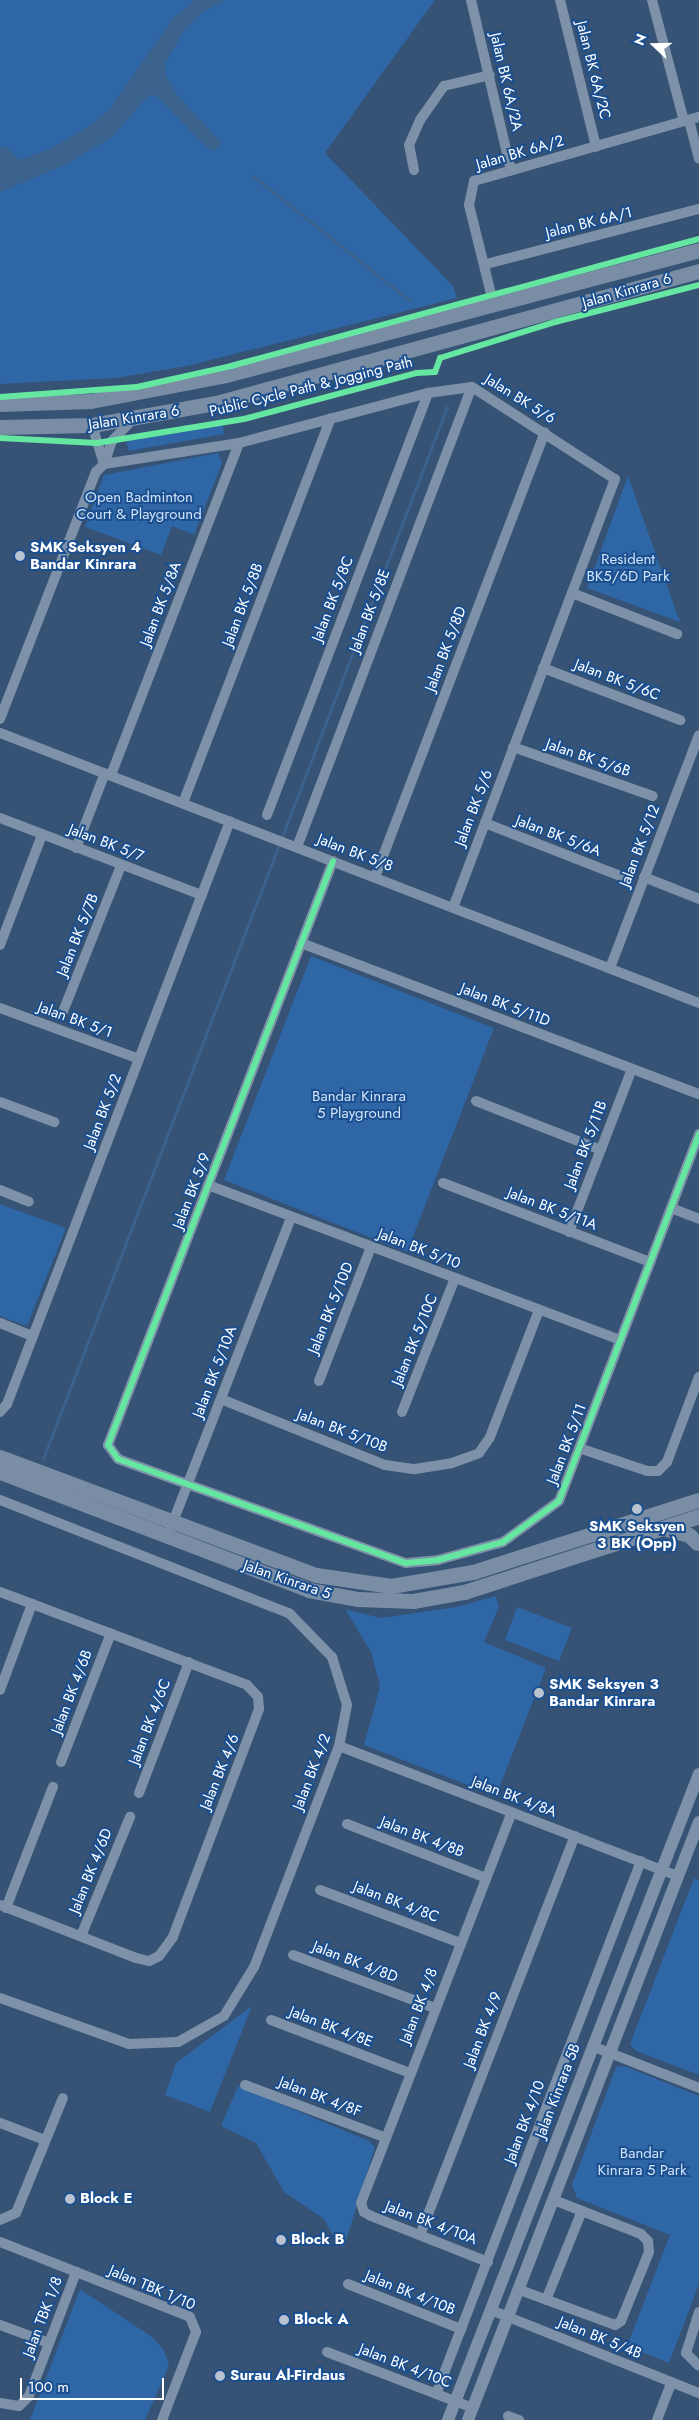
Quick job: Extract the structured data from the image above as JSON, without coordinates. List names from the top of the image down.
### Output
{
  "streets": {
    "main road": ["Jalan Kinrara 6", "Jalan Kinrara 5"],
    "street": [
      "Jalan BK 6A/2C",
      "Jalan BK 6A/2A",
      "Jalan BK 6A/2",
      "Jalan BK 6A/1",
      "Jalan BK 5/6",
      "Jalan BK 5/8C",
      "Jalan BK 5/8A",
      "Jalan BK 5/8B",
      "Jalan BK 5/8E",
      "Jalan BK 5/8D",
      "Jalan BK 5/6C",
      "Jalan BK 5/6B",
      "Jalan BK 5/6A",
      "Jalan BK 5/7",
      "Jalan BK 5/12",
      "Jalan BK 5/8",
      "Jalan BK 5/7B",
      "Jalan BK 5/11D",
      "Jalan BK 5/1",
      "Jalan BK 5/2",
      "Jalan BK 5/11B",
      "Jalan BK 5/9",
      "Jalan BK 5/11A",
      "Jalan BK 5/10",
      "Jalan BK 5/10D",
      "Jalan BK 5/10C",
      "Jalan BK 5/10A",
      "Jalan BK 5/10B",
      "Jalan BK 5/11",
      "Jalan BK 4/6B",
      "Jalan BK 4/6C",
      "Jalan BK 4/6",
      "Jalan BK 4/2",
      "Jalan BK 4/8A",
      "Jalan BK 4/8B",
      "Jalan BK 4/6D",
      "Jalan BK 4/8C",
      "Jalan BK 4/8D",
      "Jalan BK 4/8",
      "Jalan BK 4/8E",
      "Jalan BK 4/9",
      "Jalan Kinrara 5B",
      "Jalan BK 4/8F",
      "Jalan BK 4/10",
      "Jalan BK 4/10A",
      "Jalan TBK 1/10",
      "Jalan BK 4/10B",
      "Jalan TBK 1/8",
      "Jalan BK 5/4B",
      "Jalan BK 4/10C"
    ],
    "cycle path": ["Public Cycle Path & Jogging Path"]
  },
  "crossings": [
    ["Jalan BK 6A/2C", "Jalan BK 6A/2"],
    ["Jalan BK 6A/2A", "Jalan BK 6A/2"],
    ["Jalan BK 6A/2", "Jalan BK 6A/1"],
    ["Jalan BK 6A/2", "Jalan Kinrara 6"],
    ["Jalan BK 5/6", "Jalan BK 5/8C"],
    ["Jalan BK 5/6", "Jalan BK 5/8A"],
    ["Jalan BK 5/6", "Jalan BK 5/8B"],
    ["Jalan BK 5/6", "Jalan BK 5/8E"],
    ["Jalan BK 5/6", "Jalan BK 5/8D"],
    ["Jalan BK 5/6", "Jalan BK 5/6C"],
    ["Jalan BK 5/6", "Jalan BK 5/6B"],
    ["Jalan BK 5/6", "Jalan BK 5/6A"],
    ["Jalan BK 5/6", "Jalan BK 5/8"],
    ["Jalan BK 5/8A", "Jalan BK 5/7"],
    ["Jalan BK 5/8A", "Jalan BK 5/8"],
    ["Jalan BK 5/8B", "Jalan BK 5/8"],
    ["Jalan BK 5/8E", "Jalan BK 5/8"],
    ["Jalan BK 5/8D", "Jalan BK 5/8"],
    ["Jalan BK 5/7", "Jalan BK 5/7B"],
    ["Jalan BK 5/7", "Jalan BK 5/2"],
    ["Jalan BK 5/12", "Jalan BK 5/8"],
    ["Jalan BK 5/8", "Jalan BK 5/2"],
    ["Jalan BK 5/8", "Jalan BK 5/9"],
    ["Jalan BK 5/11D", "Jalan BK 5/11B"],
    ["Jalan BK 5/11D", "Jalan BK 5/9"],
    ["Jalan BK 5/1", "Jalan BK 5/2"],
    ["Jalan BK 5/11B", "Jalan BK 5/11A"],
    ["Jalan BK 5/9", "Jalan BK 5/10"],
    ["Jalan BK 5/9", "Jalan BK 5/10A"],
    ["Jalan BK 5/9", "Jalan BK 5/11"],
    ["Jalan BK 5/11A", "Jalan BK 5/11"],
    ["Jalan BK 5/10", "Jalan BK 5/10D"],
    ["Jalan BK 5/10", "Jalan BK 5/10C"],
    ["Jalan BK 5/10", "Jalan BK 5/10A"],
    ["Jalan BK 5/10", "Jalan BK 5/10B"],
    ["Jalan BK 5/10", "Jalan BK 5/11"],
    ["Jalan BK 5/10A", "Jalan BK 5/10B"],
    ["Jalan BK 5/10A", "Jalan BK 5/11"],
    ["Jalan BK 5/10A", "Jalan Kinrara 5"],
    ["Jalan BK 4/6B", "Jalan BK 4/6"],
    ["Jalan BK 4/6C", "Jalan BK 4/6"],
    ["Jalan BK 4/6", "Jalan BK 4/6D"],
    ["Jalan BK 4/2", "Jalan BK 4/8A"],
    ["Jalan BK 4/8A", "Jalan BK 4/8"],
    ["Jalan BK 4/8A", "Jalan BK 4/9"],
    ["Jalan BK 4/8A", "Jalan Kinrara 5B"],
    ["Jalan BK 4/8A", "Jalan BK 4/10"],
    ["Jalan BK 4/8B", "Jalan BK 4/8"],
    ["Jalan BK 4/8C", "Jalan BK 4/8"],
    ["Jalan BK 4/8D", "Jalan BK 4/8"],
    ["Jalan BK 4/8", "Jalan BK 4/8E"],
    ["Jalan BK 4/8", "Jalan BK 4/8F"],
    ["Jalan BK 4/8", "Jalan BK 4/10A"],
    ["Jalan BK 4/9", "Jalan BK 4/10A"],
    ["Jalan Kinrara 5B", "Jalan BK 5/4B"],
    ["Jalan Kinrara 5B", "Jalan BK 4/10C"],
    ["Jalan BK 4/10", "Jalan BK 4/10A"],
    ["Jalan BK 4/10", "Jalan BK 4/10B"],
    ["Jalan BK 4/10", "Jalan BK 4/10C"],
    ["Jalan TBK 1/10", "Jalan TBK 1/8"]
  ],
  "parks": [
    "Open Badminton Court & Playground",
    "Resident BK5/6D Park",
    "Bandar Kinrara 5 Playground",
    "Bandar Kinrara 5 Park"
  ],
  "places": [
    "SMK Seksyen 4 Bandar Kinrara",
    "SMK Seksyen 3 BK (Opp)",
    "SMK Seksyen 3 Bandar Kinrara",
    "Block E",
    "Block B",
    "Block A",
    "Surau Al-Firdaus"
  ],
  "scale_bar": "100 m",
  "north": "left"
}
